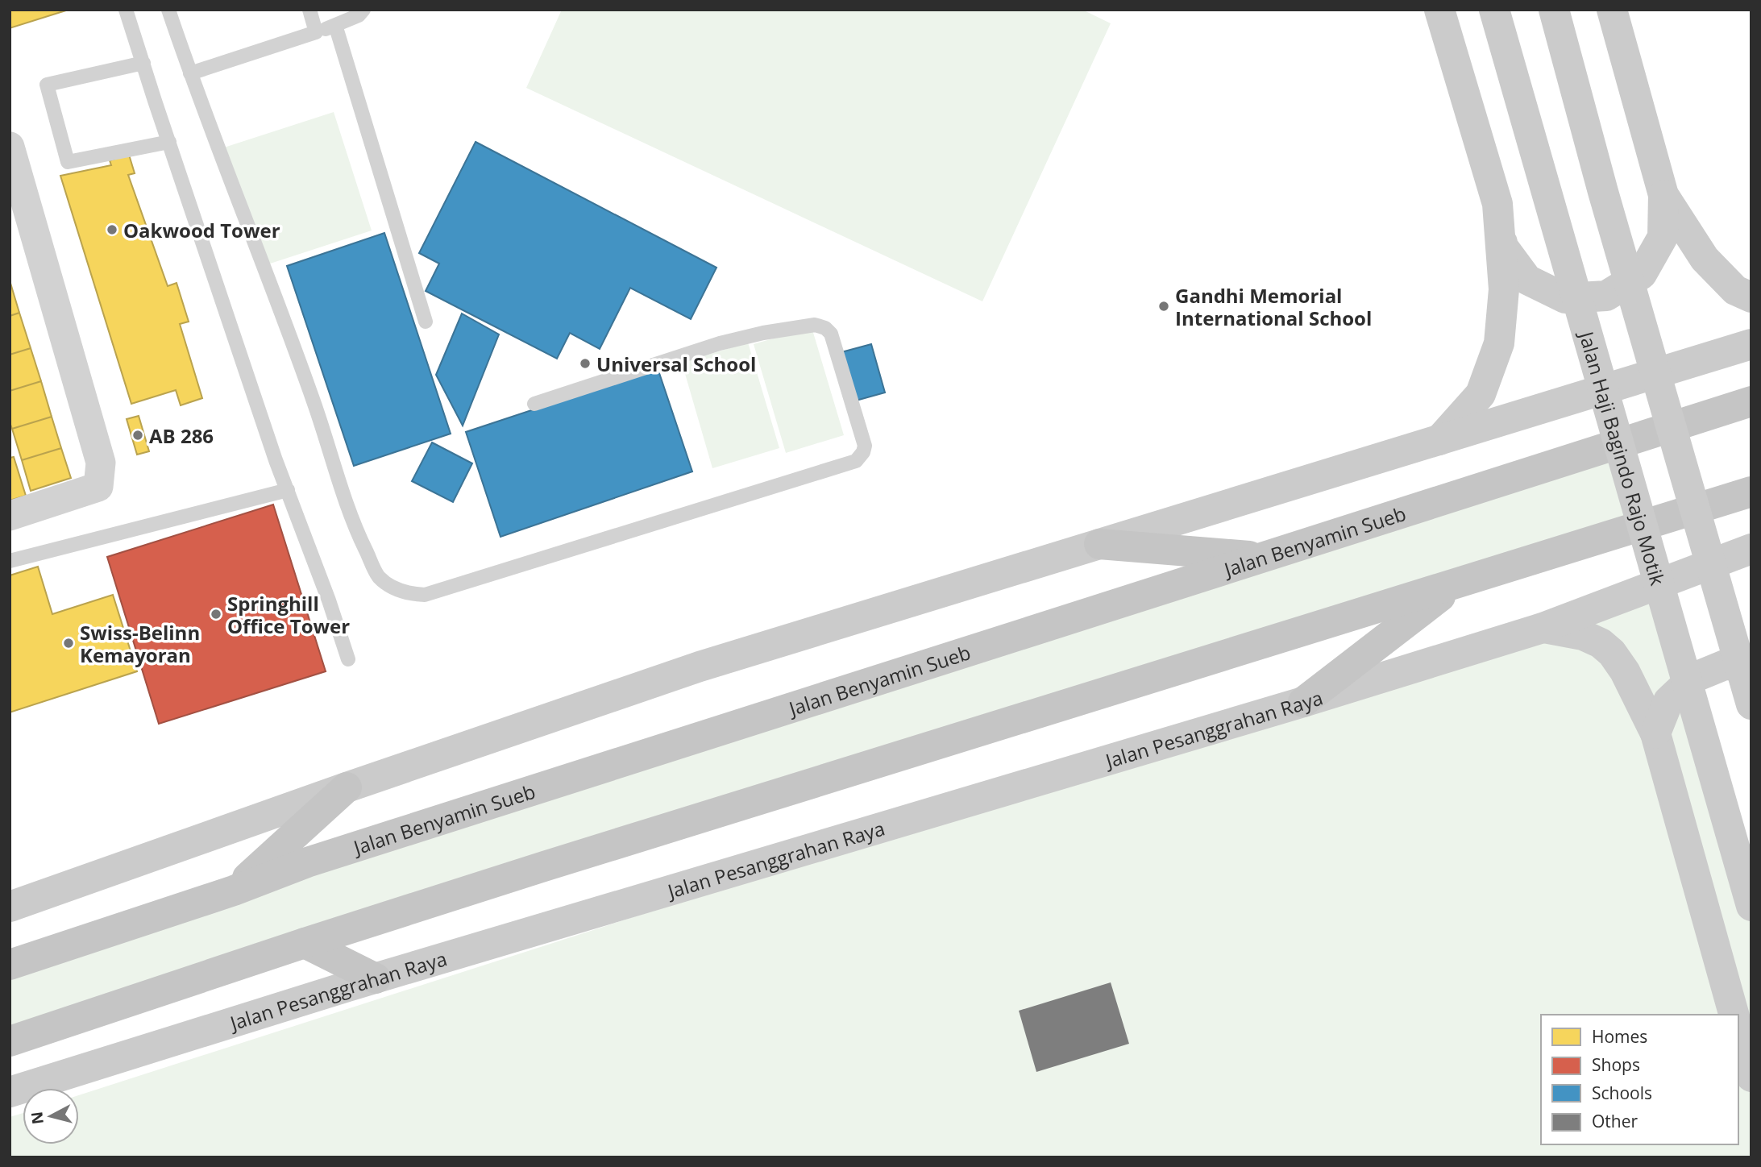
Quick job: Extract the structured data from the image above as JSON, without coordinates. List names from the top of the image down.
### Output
{
  "streets": {
    "main road": ["Jalan Haji Bagindo Rajo Motik", "Jalan Benyamin Sueb", "Jalan Pesanggrahan Raya"]
  },
  "places": [
    "Oakwood Tower",
    "Gandhi Memorial International School",
    "Universal School",
    "AB 286",
    "Springhill Office Tower",
    "Swiss-Belinn Kemayoran"
  ],
  "legend": [
    "Homes",
    "Shops",
    "Schools",
    "Other"
  ],
  "north": "left"
}
